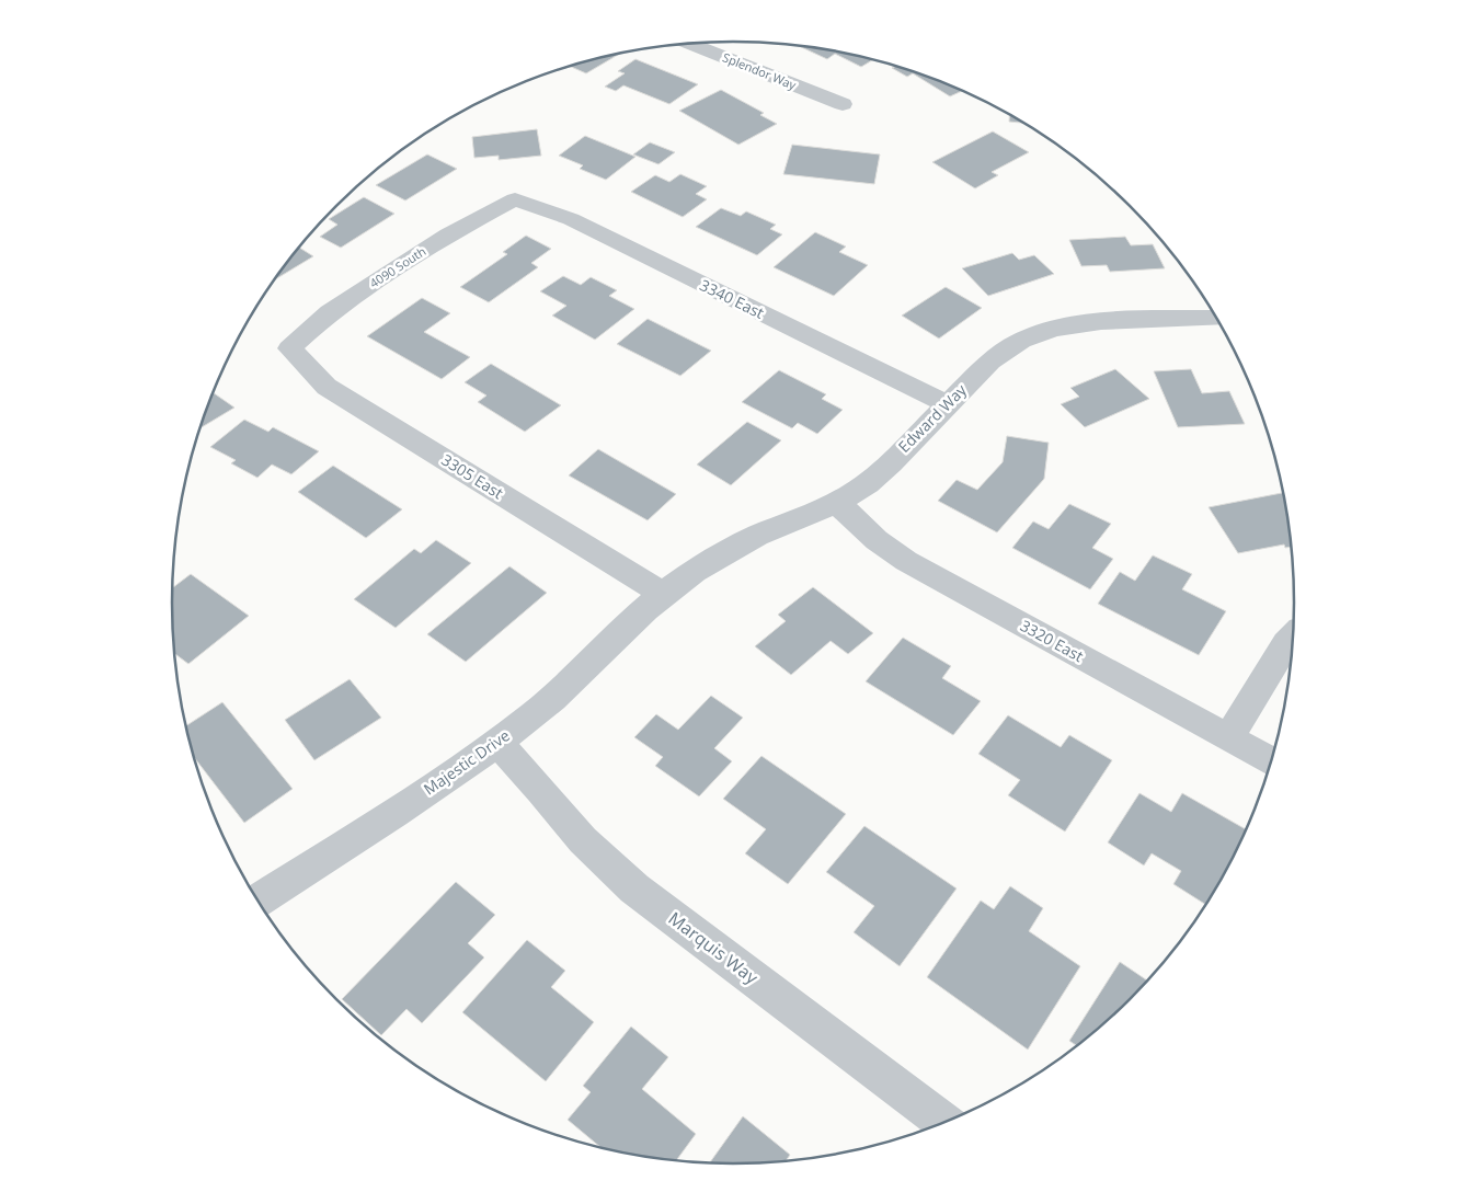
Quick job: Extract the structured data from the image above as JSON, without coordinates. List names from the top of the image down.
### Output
{
  "streets": {
    "street": [
      "Splendor Way",
      "4090 South",
      "3340 East",
      "Edward Way",
      "3305 East",
      "3320 East",
      "Majestic Drive",
      "Marquis Way"
    ]
  },
  "crossings": [
    ["4090 South", "3340 East"],
    ["4090 South", "3305 East"],
    ["3340 East", "Edward Way"],
    ["Edward Way", "3305 East"],
    ["Edward Way", "3320 East"],
    ["Edward Way", "Majestic Drive"],
    ["3305 East", "Majestic Drive"],
    ["Majestic Drive", "Marquis Way"]
  ]
}
